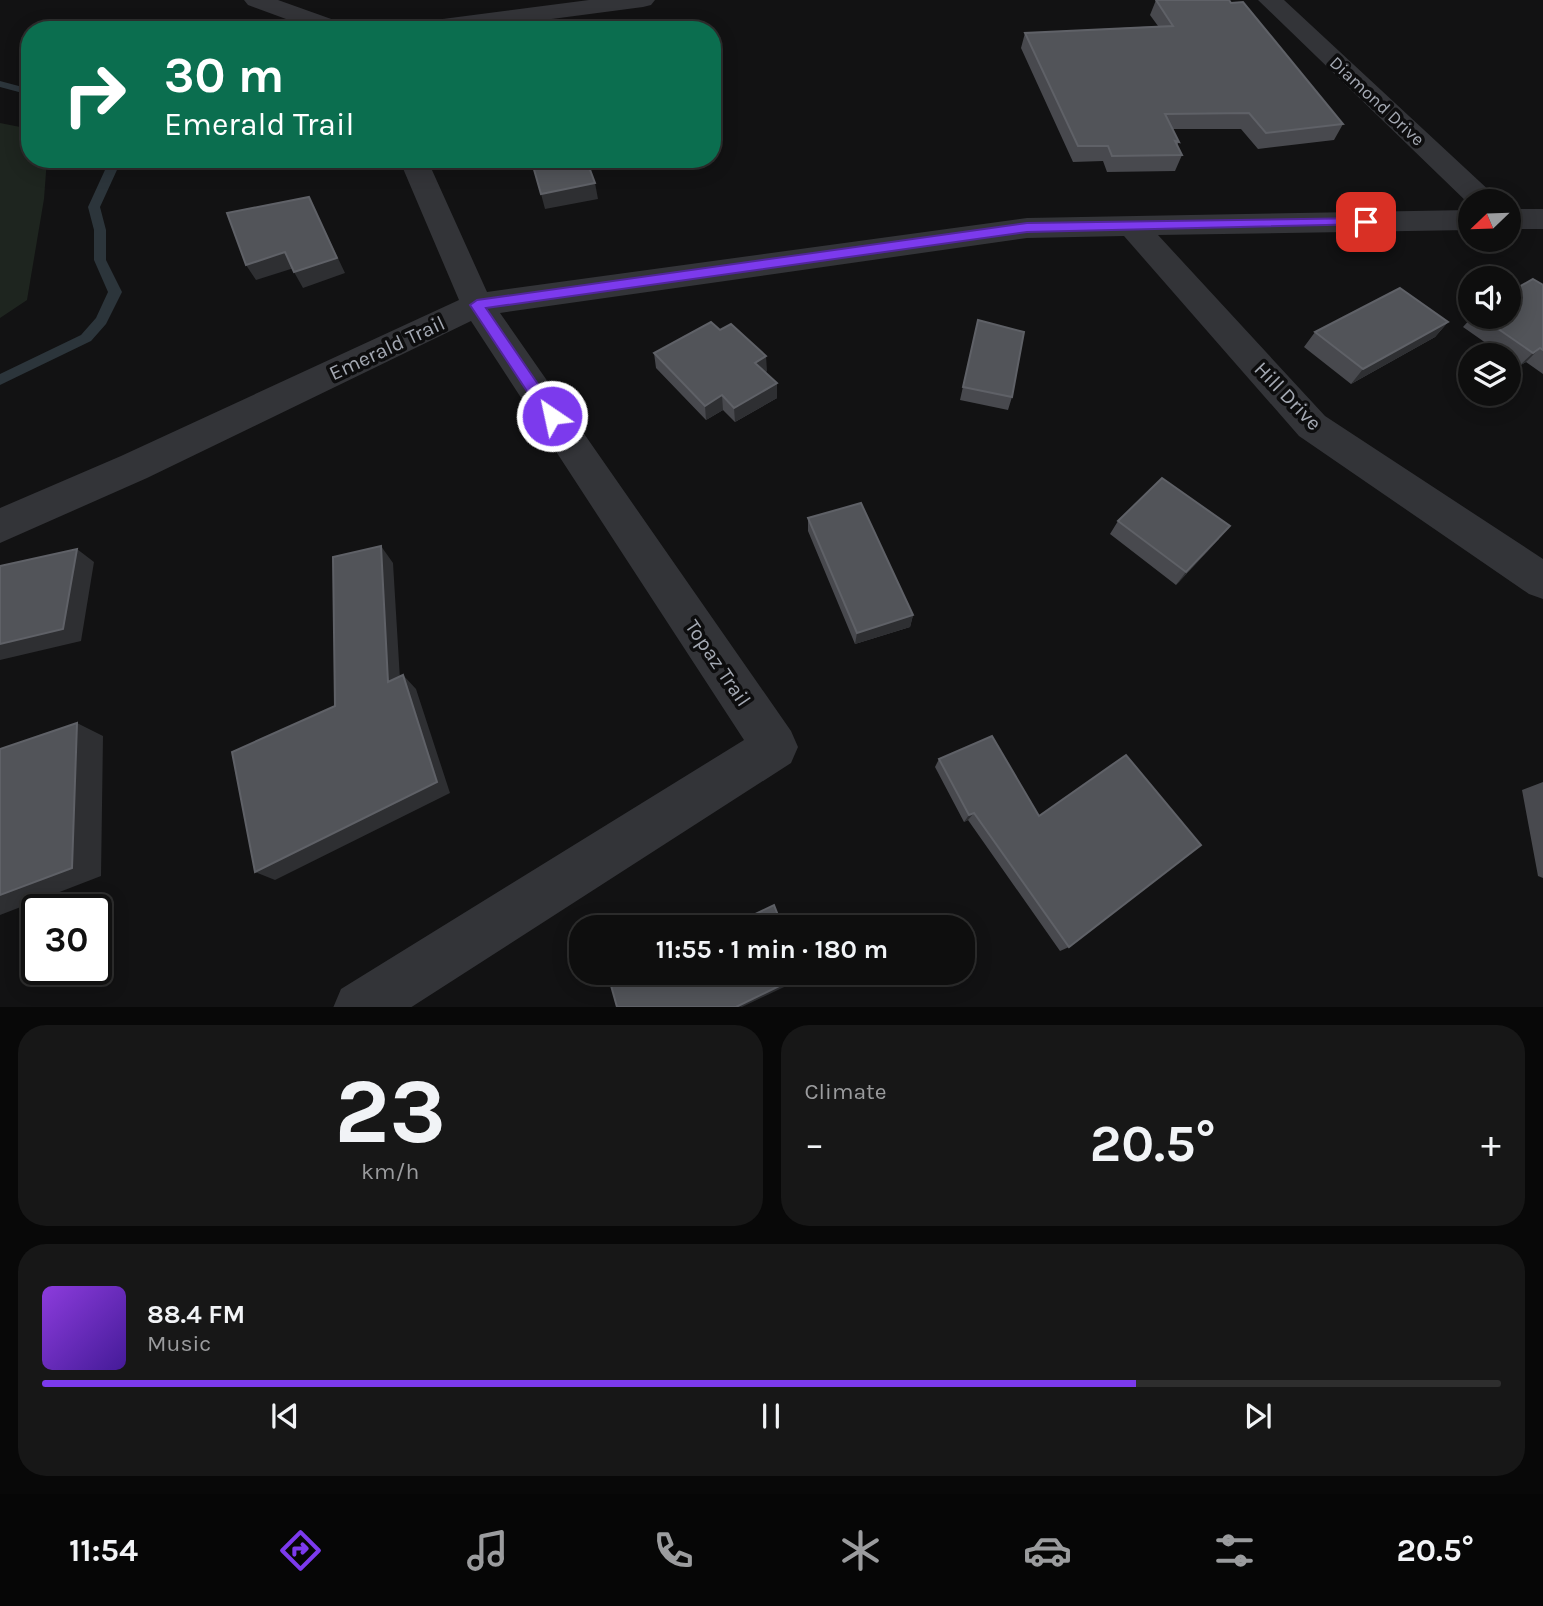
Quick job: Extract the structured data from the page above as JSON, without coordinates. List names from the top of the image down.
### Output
{
  "streets": {
    "street": [
      "Diamond Drive",
      "Emerald Trail",
      "Hill Drive",
      "Topaz Trail"
    ]
  },
  "crossings": [
    ["Emerald Trail", "Hill Drive"],
    ["Emerald Trail", "Topaz Trail"]
  ],
  "north": "bottom left",
  "page": {
    "turn": ["30 m", "Emerald Trail"],
    "limit": "30",
    "trip": "11:55 · 1 min · 180 m",
    "tile": [
      ["23", "km/h"],
      "Climate"
    ],
    "heat": ["−", "20.5°", "+"],
    "song": ["88.4 FM", "Music"],
    "tabs": ["11:54", "20.5°"]
  }
}
